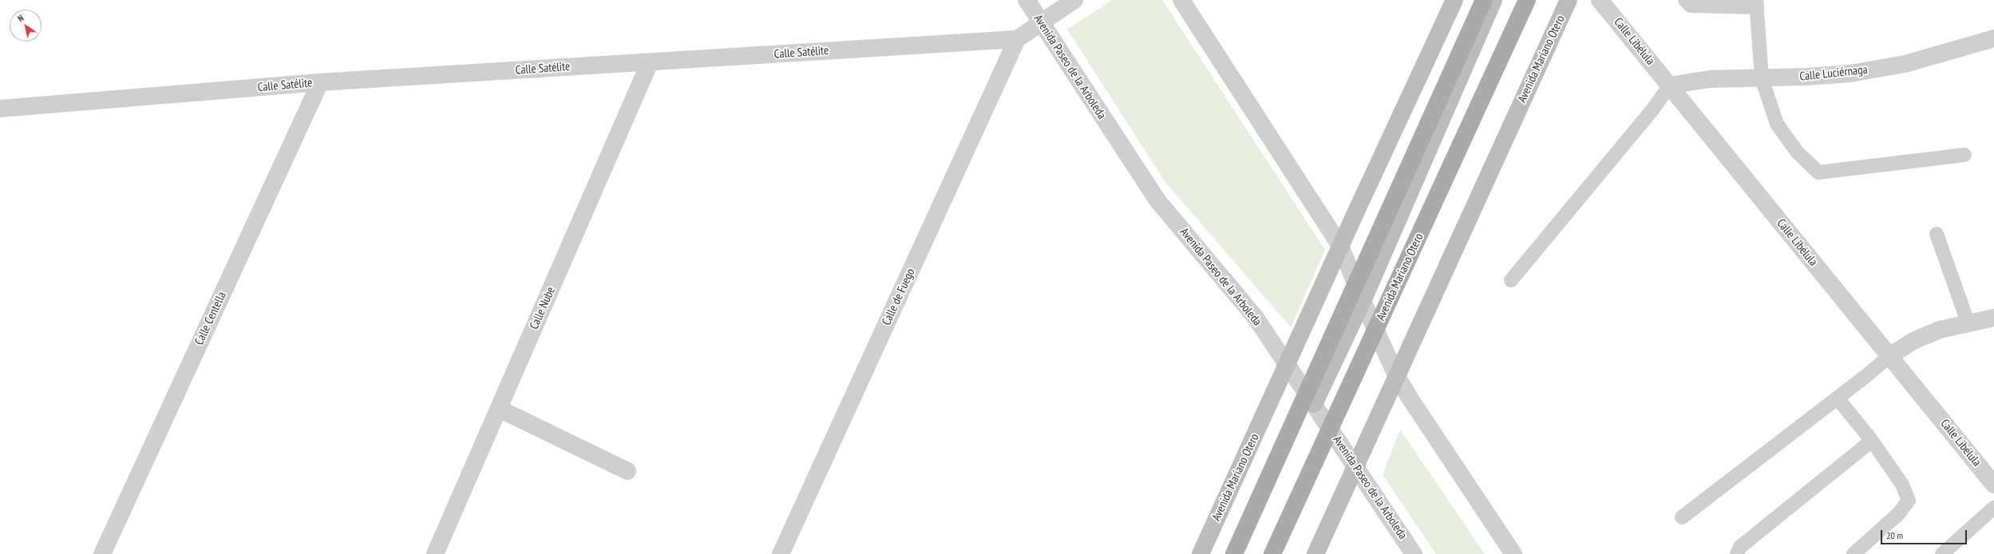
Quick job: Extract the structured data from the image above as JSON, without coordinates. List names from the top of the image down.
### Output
{
  "streets": {
    "main road": ["Avenida Mariano Otero"],
    "street": [
      "Calle Libélula",
      "Calle Satélite",
      "Avenida Paseo de la Arboleda",
      "Calle Luciérnaga",
      "Calle de Fuego",
      "Calle Nube",
      "Calle Centella"
    ]
  },
  "crossings": [
    ["Calle Libélula", "Calle Luciérnaga"],
    ["Calle Satélite", "Calle de Fuego"],
    ["Calle Satélite", "Calle Nube"],
    ["Calle Satélite", "Calle Centella"],
    ["Avenida Mariano Otero", "Avenida Paseo de la Arboleda"]
  ],
  "scale_bar": "20 m",
  "north": "top left"
}
